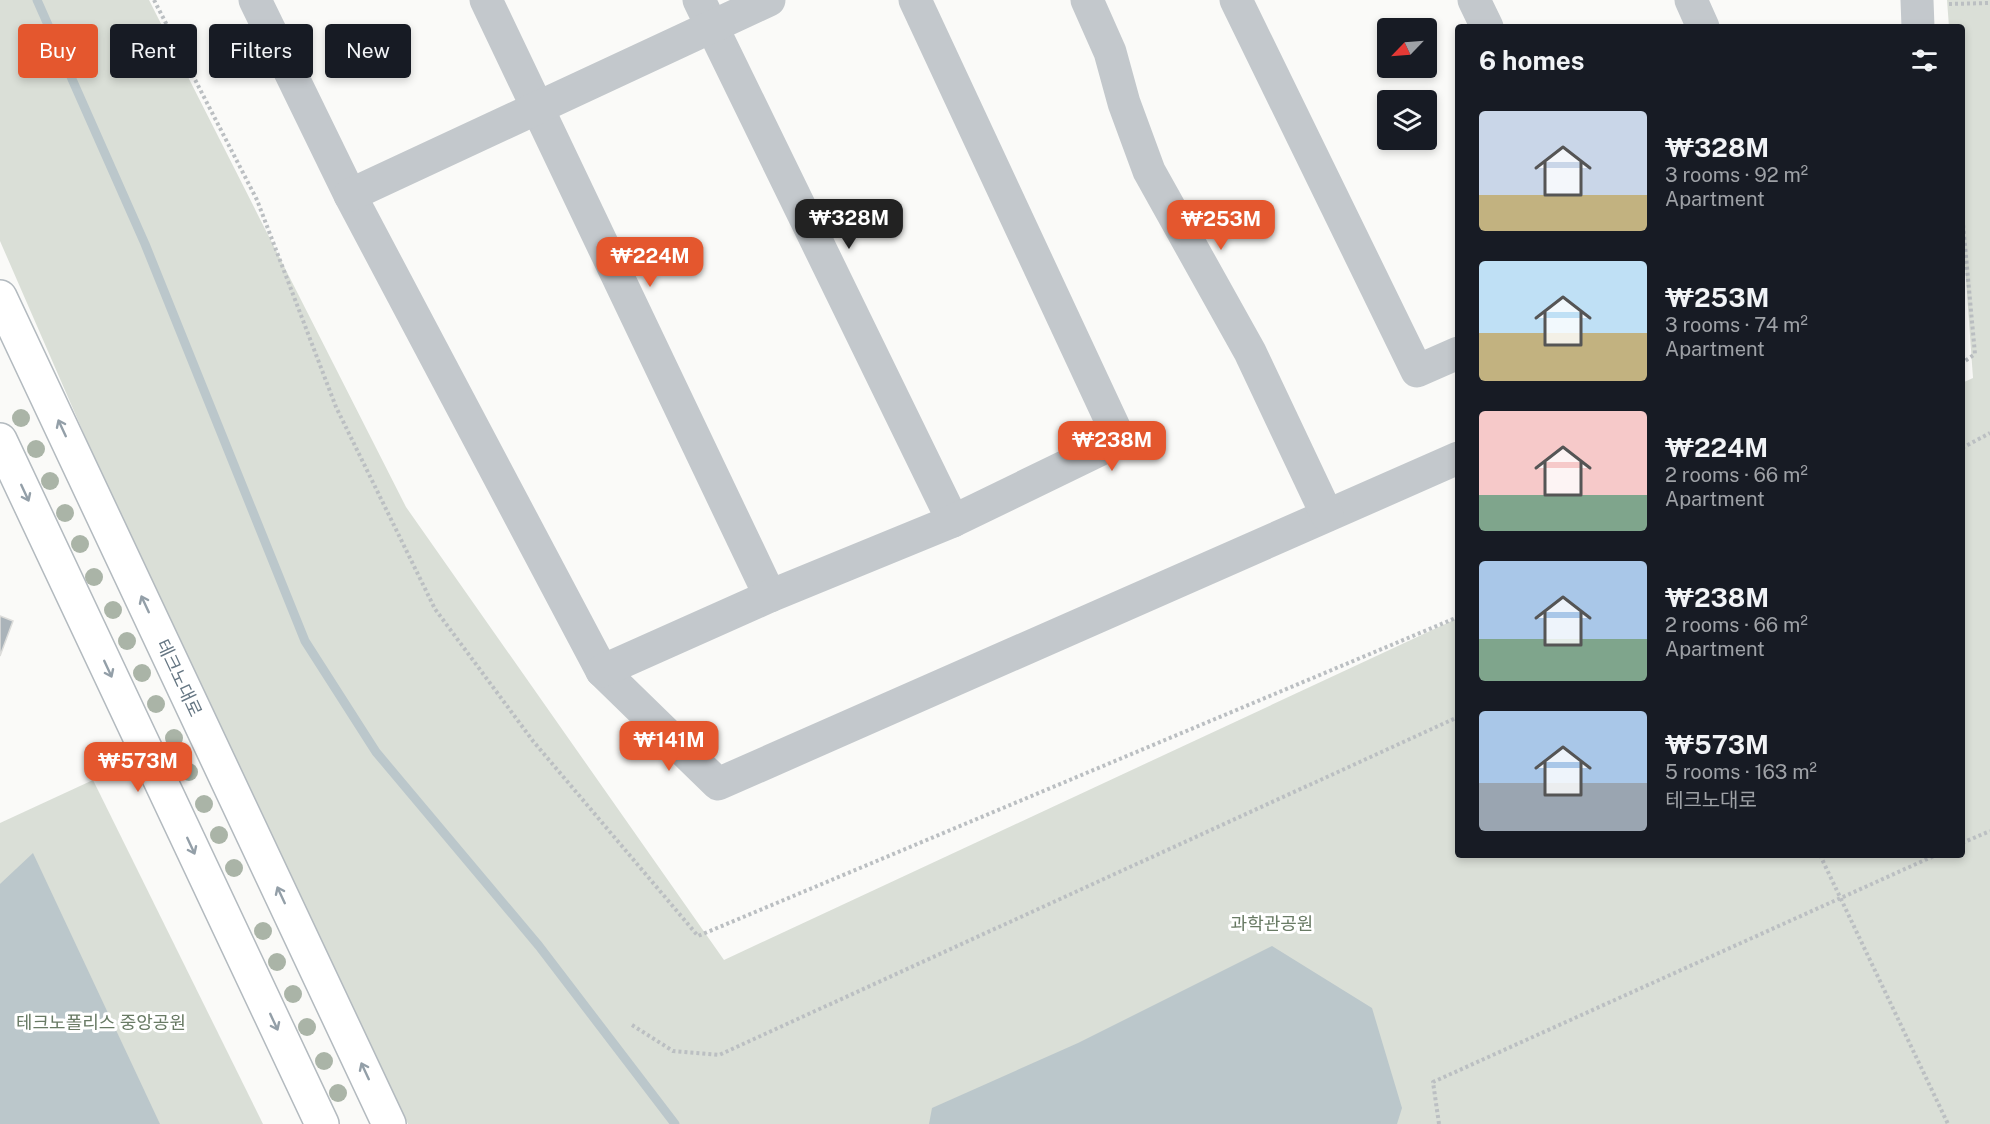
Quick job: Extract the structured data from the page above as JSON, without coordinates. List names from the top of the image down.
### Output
{
  "streets": {
    "main road": ["테크노대로"]
  },
  "parks": ["과학관공원", "테크노폴리스 중앙공원"],
  "north": "bottom left",
  "page": {
    "chip": [
      "Buy",
      "Rent",
      "Filters",
      "New"
    ],
    "heading": "6 homes",
    "list": [
      {
        "name": "₩328M",
        "note": "3 rooms · 92 m² · Apartment"
      },
      {
        "name": "₩253M",
        "note": "3 rooms · 74 m² · Apartment"
      },
      {
        "name": "₩224M",
        "note": "2 rooms · 66 m² · Apartment"
      },
      {
        "name": "₩238M",
        "note": "2 rooms · 66 m² · Apartment"
      },
      {
        "name": "₩573M",
        "note": "5 rooms · 163 m² · 테크노대로"
      }
    ],
    "price": [
      "₩328M",
      "₩253M",
      "₩224M",
      "₩238M",
      "₩141M",
      "₩573M"
    ]
  }
}
